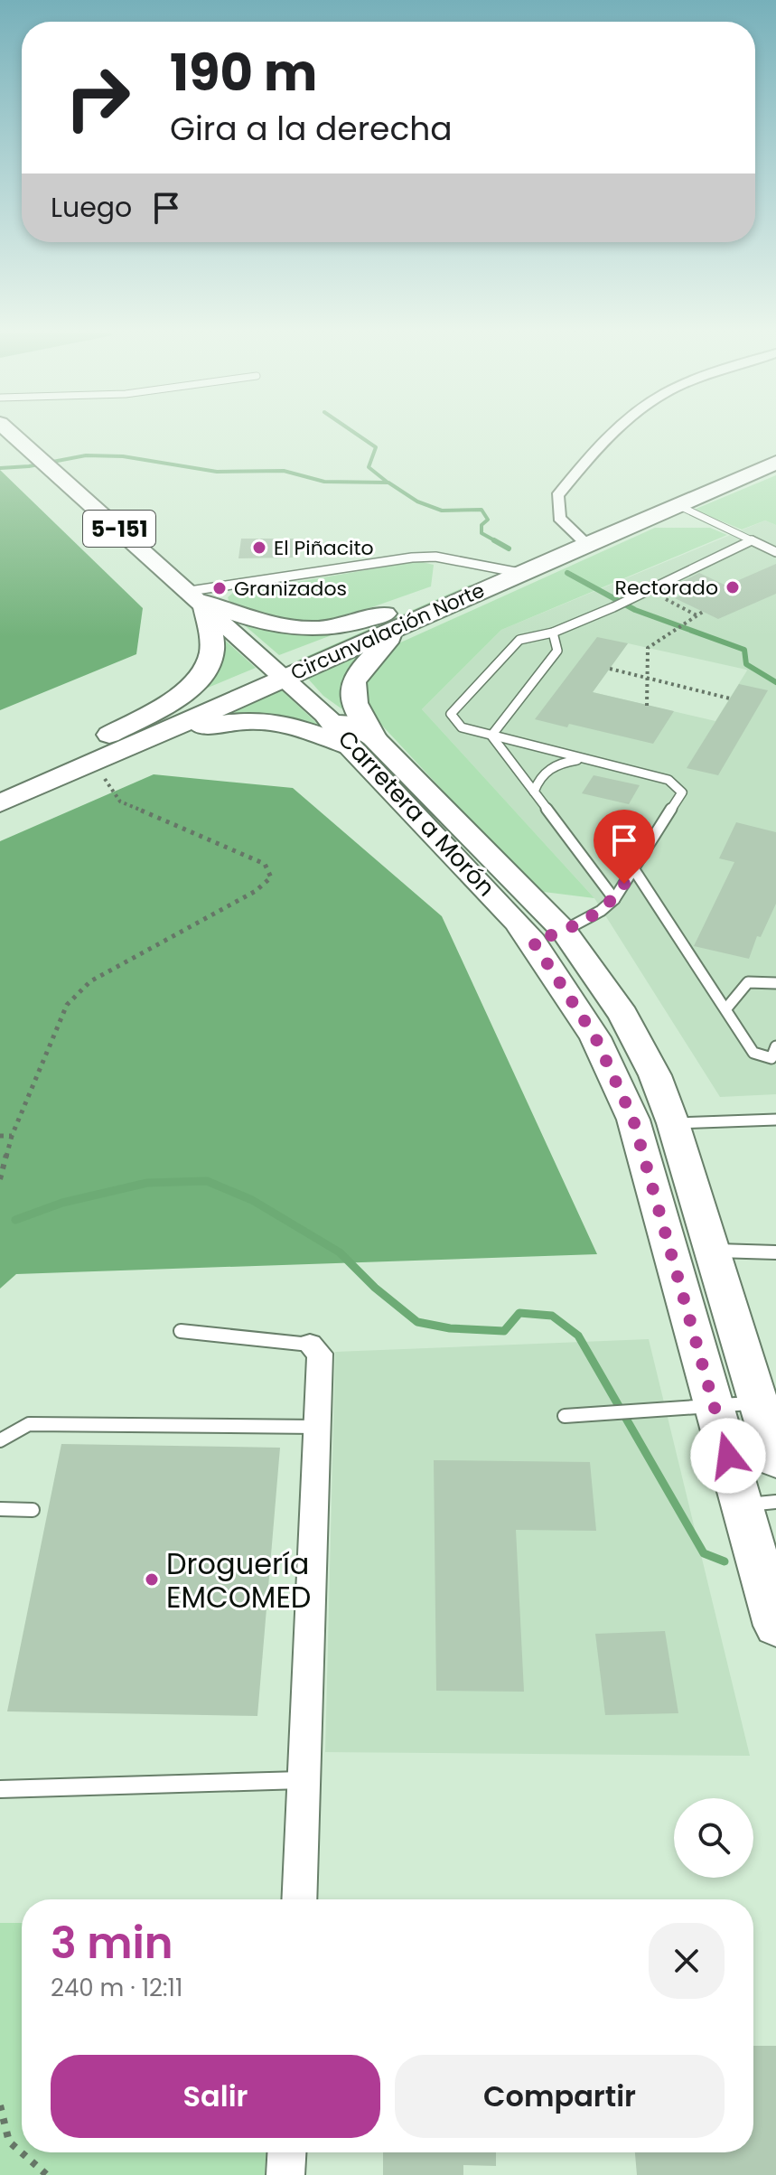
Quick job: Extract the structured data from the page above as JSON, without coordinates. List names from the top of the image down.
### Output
{
  "streets": {
    "highway": ["Circunvalación Norte"],
    "main road": ["5-151", "Carretera a Morón"]
  },
  "crossings": [
    ["5-151", "Circunvalación Norte"],
    ["5-151", "Carretera a Morón"],
    ["Circunvalación Norte", "Carretera a Morón"]
  ],
  "places": [
    "El Piñacito",
    "Rectorado",
    "Granizados",
    "Droguería EMCOMED"
  ],
  "page": {
    "turn": ["190 m", "Gira a la derecha"],
    "then": "Luego",
    "heading": ["3 min", "240 m · 12:11"],
    "buttons": ["Salir", "Compartir"]
  }
}
